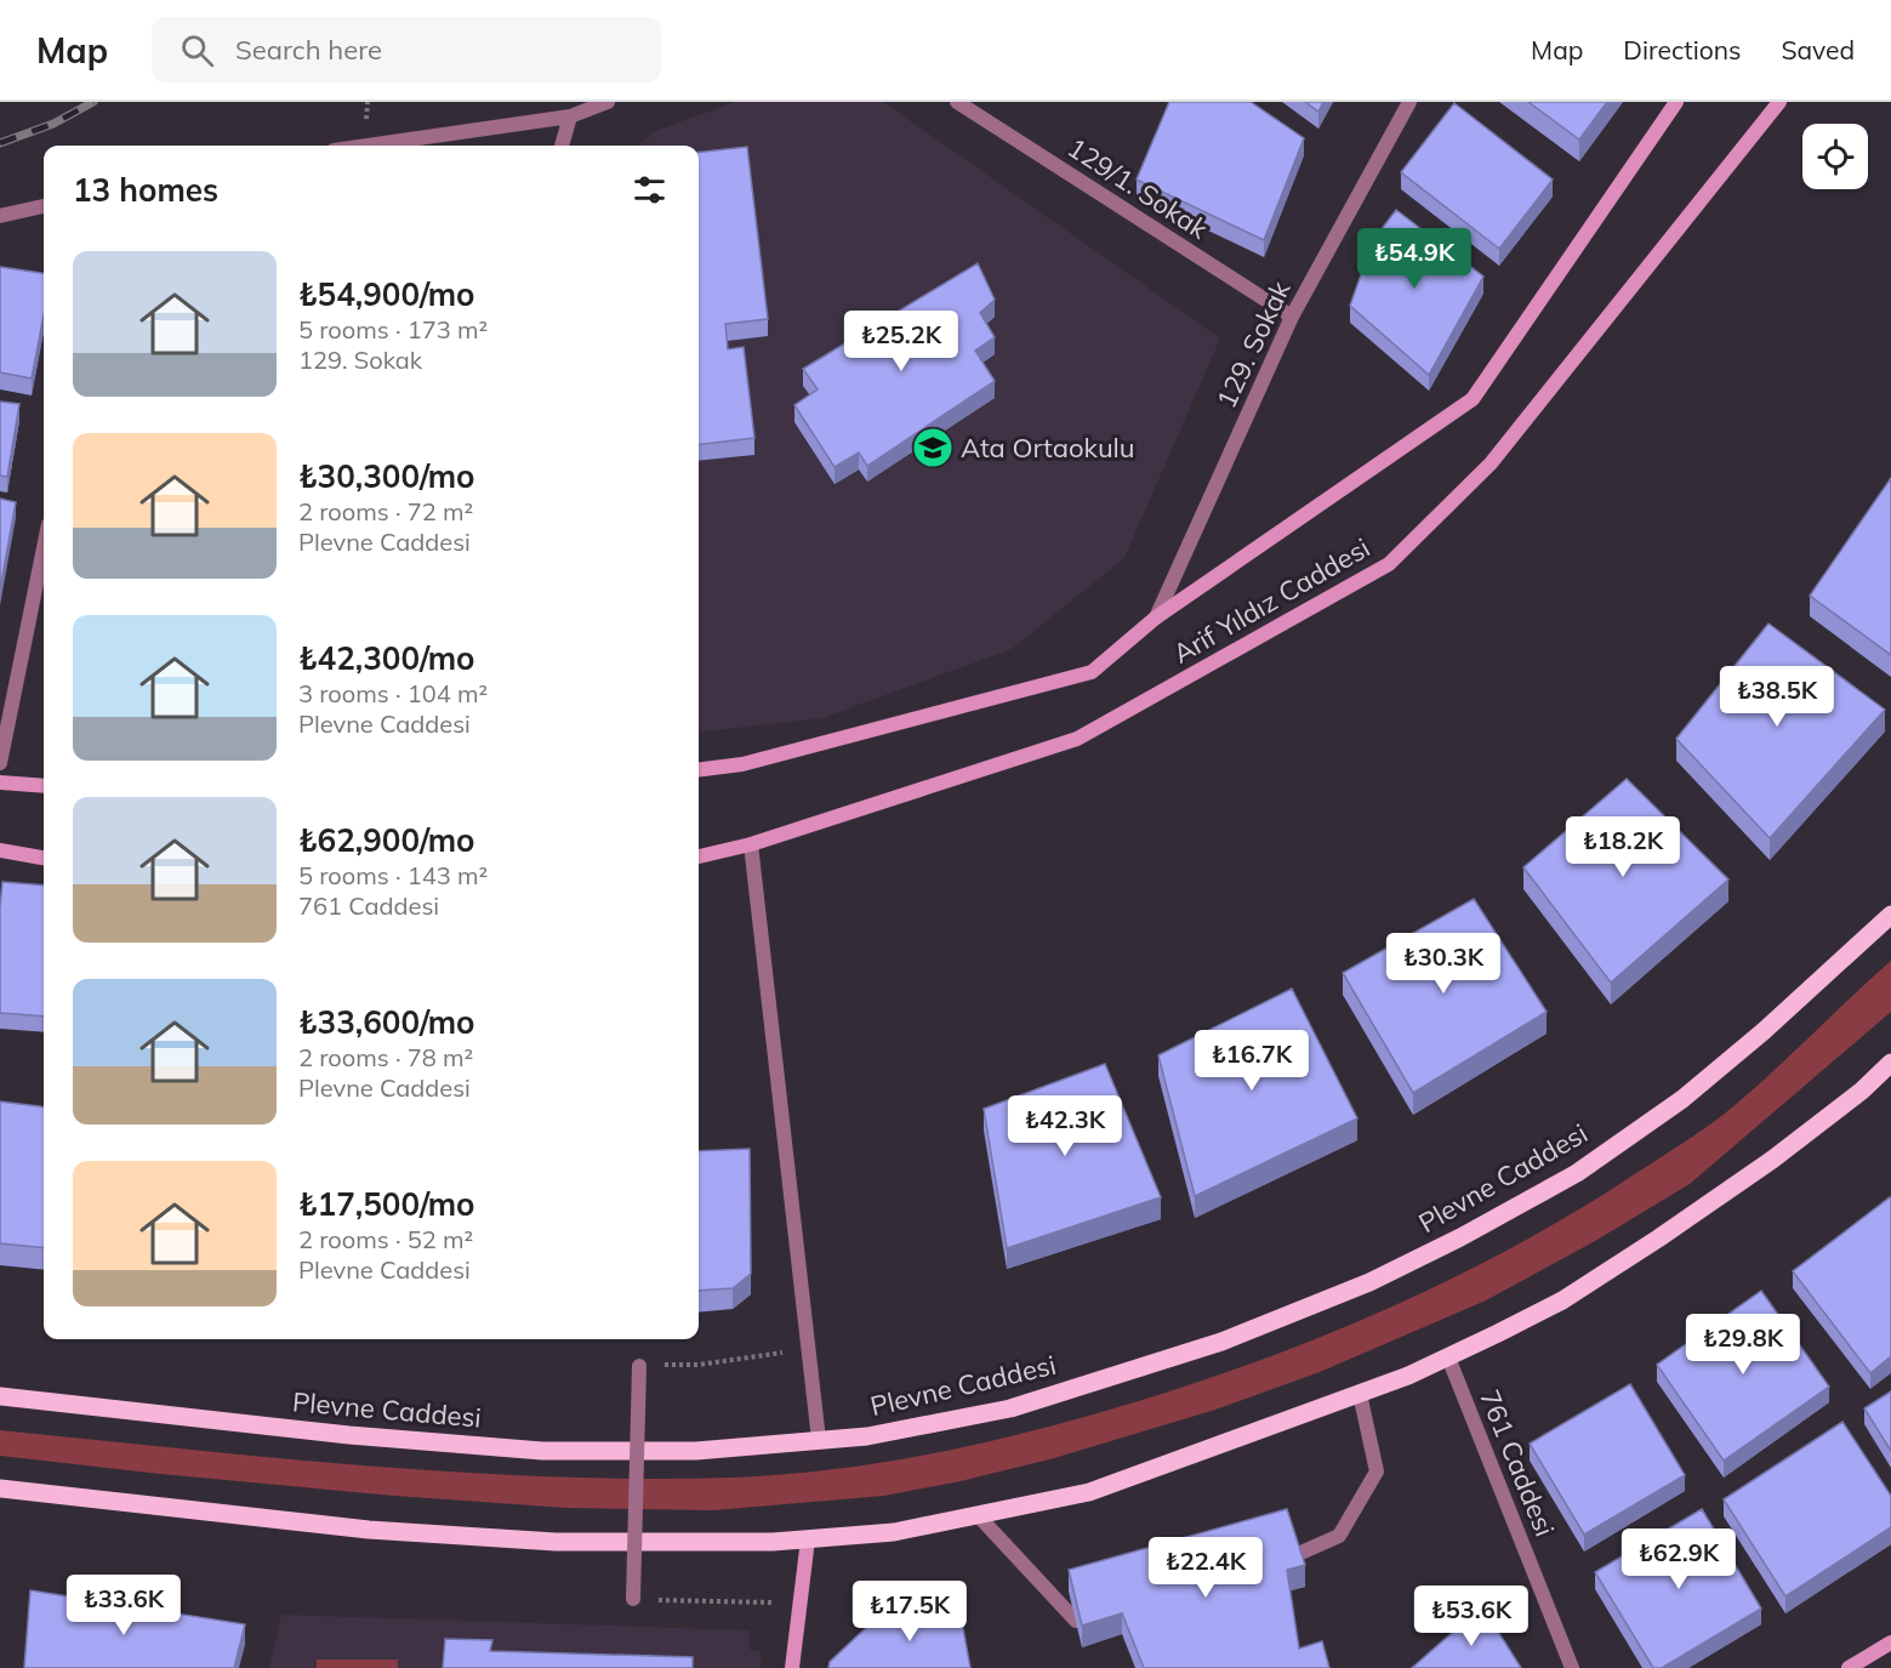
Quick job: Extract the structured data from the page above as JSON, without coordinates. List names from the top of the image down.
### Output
{
  "streets": {
    "main road": ["Arif Yıldız Caddesi", "Plevne Caddesi"],
    "street": ["129/1. Sokak", "129. Sokak", "761 Caddesi"]
  },
  "crossings": [
    ["129/1. Sokak", "129. Sokak"],
    ["129. Sokak", "Arif Yıldız Caddesi"]
  ],
  "places": {
    "school or university": ["Ata Ortaokulu"]
  },
  "page": {
    "header": "Map",
    "search": "Search here",
    "nav": ["Map", "Directions", "Saved"],
    "heading": "13 homes",
    "price": [
      "₺54.9K",
      "₺25.2K",
      "₺38.5K",
      "₺18.2K",
      "₺30.3K",
      "₺16.7K",
      "₺42.3K",
      "₺29.8K",
      "₺62.9K",
      "₺22.4K",
      "₺33.6K",
      "₺17.5K",
      "₺53.6K"
    ],
    "list": [
      {
        "name": "₺54,900/mo",
        "note": "5 rooms · 173 m² · 129. Sokak"
      },
      {
        "name": "₺30,300/mo",
        "note": "2 rooms · 72 m² · Plevne Caddesi"
      },
      {
        "name": "₺42,300/mo",
        "note": "3 rooms · 104 m² · Plevne Caddesi"
      },
      {
        "name": "₺62,900/mo",
        "note": "5 rooms · 143 m² · 761 Caddesi"
      },
      {
        "name": "₺33,600/mo",
        "note": "2 rooms · 78 m² · Plevne Caddesi"
      },
      {
        "name": "₺17,500/mo",
        "note": "2 rooms · 52 m² · Plevne Caddesi"
      }
    ]
  }
}
